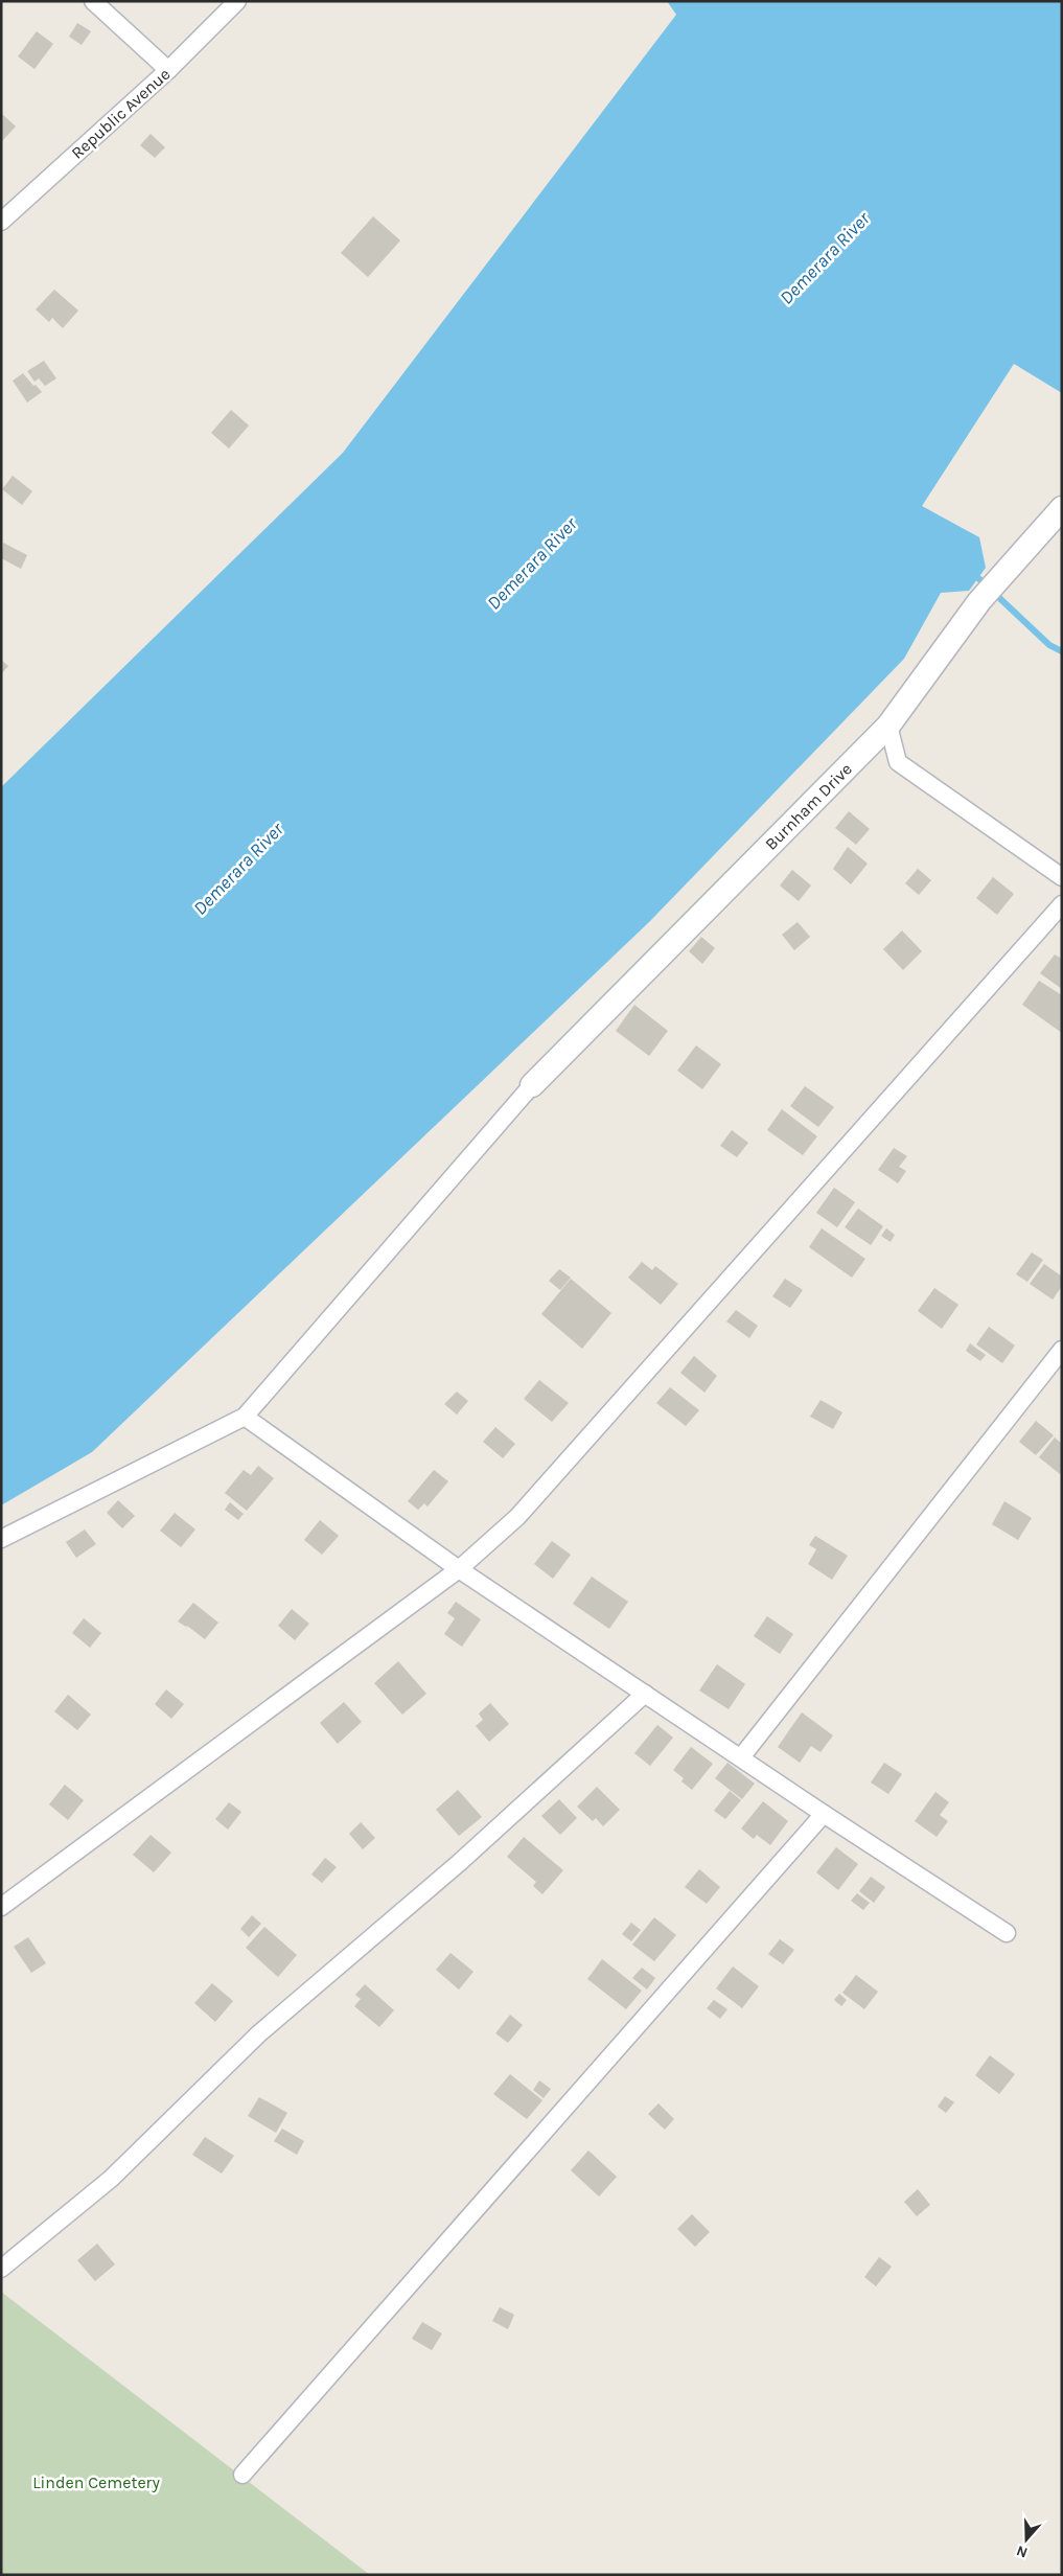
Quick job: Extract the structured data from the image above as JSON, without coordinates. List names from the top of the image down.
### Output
{
  "streets": {
    "street": ["Republic Avenue", "Burnham Drive"]
  },
  "water": ["Demerara River"],
  "parks": ["Linden Cemetery"],
  "north": "bottom"
}
